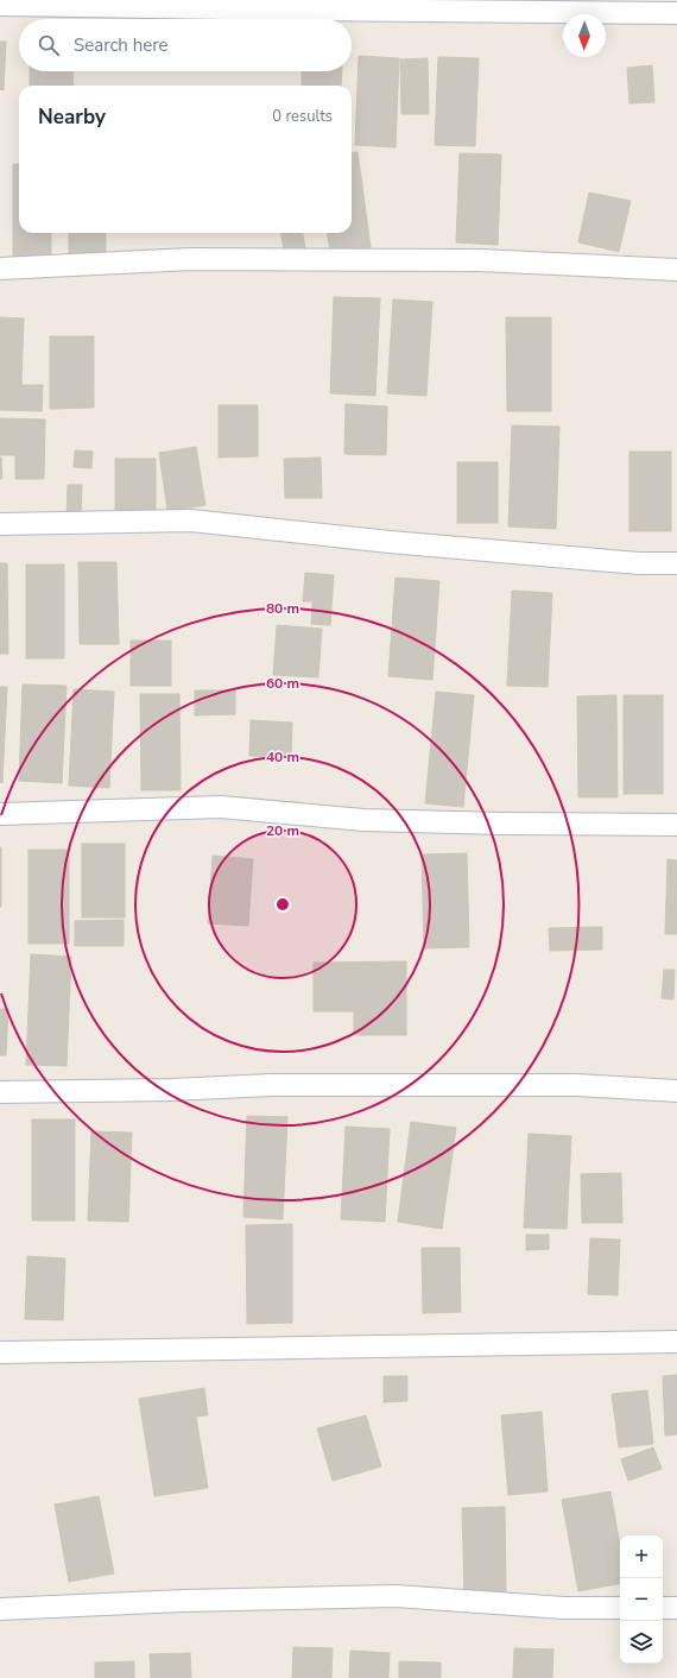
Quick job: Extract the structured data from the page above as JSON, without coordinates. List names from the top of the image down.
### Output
{
  "north": "bottom",
  "page": {
    "search": "Search here",
    "heading": ["Nearby", "0 results"],
    "map_buttons": ["+", "−"]
  },
  "rings": [
    "80 m",
    "60 m",
    "40 m",
    "20 m"
  ]
}
